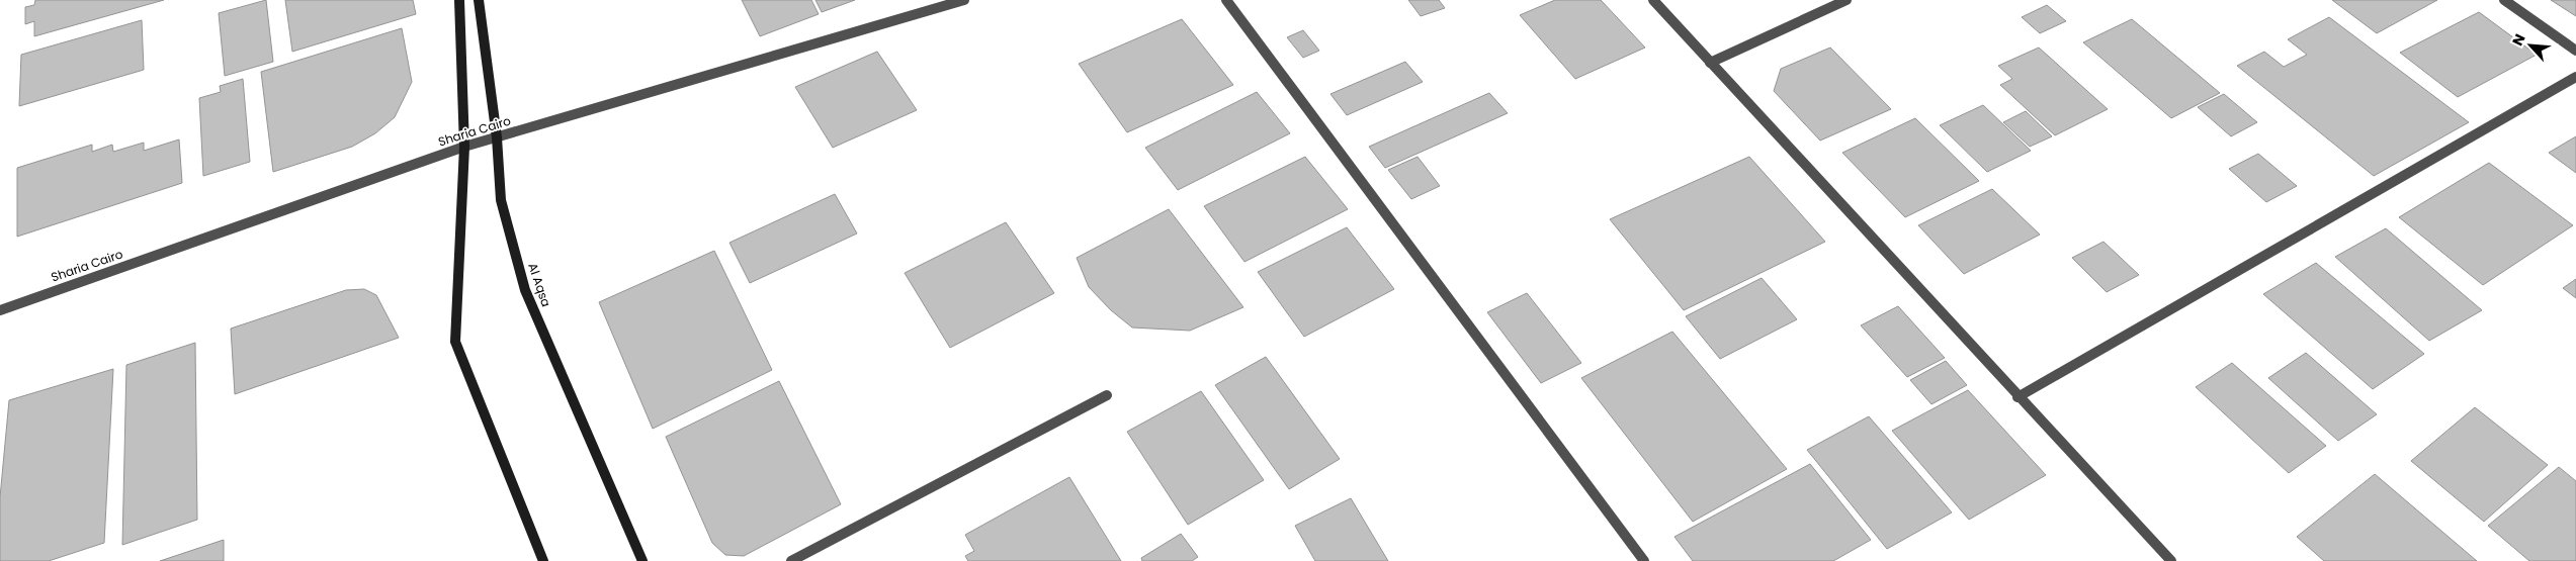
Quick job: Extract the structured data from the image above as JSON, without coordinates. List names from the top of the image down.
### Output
{
  "streets": {
    "main road": ["Al Aqsa"],
    "street": ["Sharia Cairo"]
  },
  "crossings": [
    ["Sharia Cairo", "Al Aqsa"]
  ],
  "north": "top left"
}
